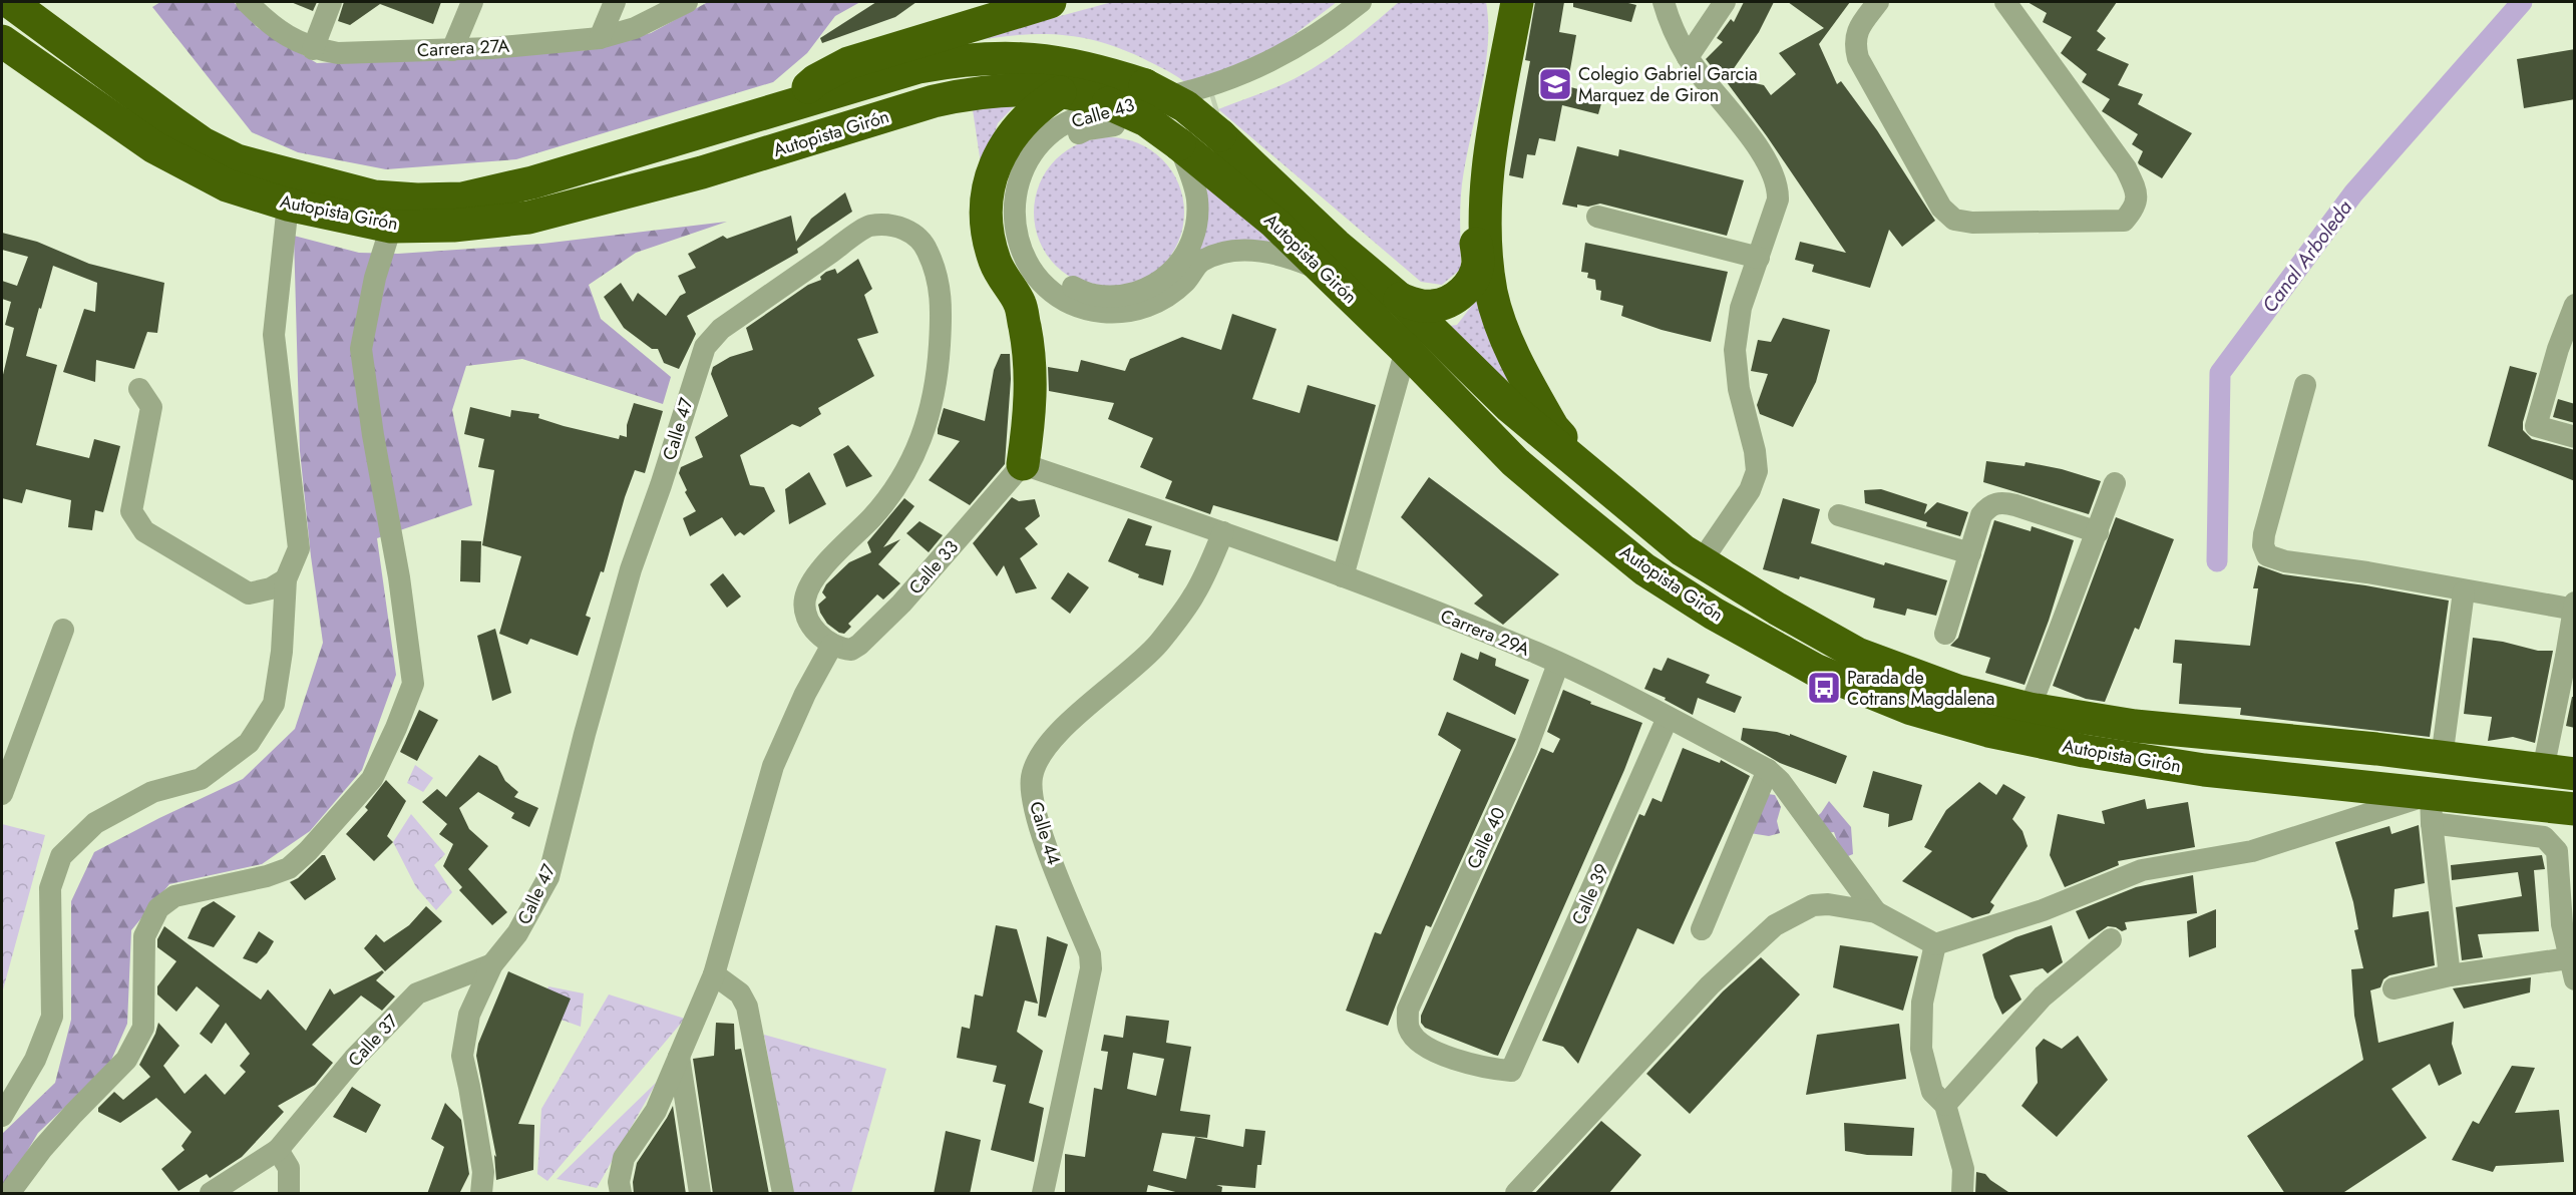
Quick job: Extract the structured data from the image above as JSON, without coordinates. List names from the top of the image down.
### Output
{
  "streets": {
    "highway": ["Autopista Girón"],
    "street": [
      "Carrera 27A",
      "Calle 43",
      "Calle 47",
      "Calle 33",
      "Carrera 29A",
      "Calle 44",
      "Calle 40",
      "Calle 39",
      "Calle 37"
    ]
  },
  "crossings": [
    ["Calle 43", "Autopista Girón"],
    ["Calle 47", "Calle 33"],
    ["Calle 47", "Calle 37"],
    ["Calle 33", "Carrera 29A"],
    ["Carrera 29A", "Calle 44"],
    ["Carrera 29A", "Calle 40"],
    ["Carrera 29A", "Calle 39"],
    ["Calle 40", "Calle 39"]
  ],
  "water": ["Canal Arboleda"],
  "places": {
    "school or university": ["Colegio Gabriel Garcia Marquez de Giron"],
    "bus stop": ["Parada de Cotrans Magdalena"]
  }
}
